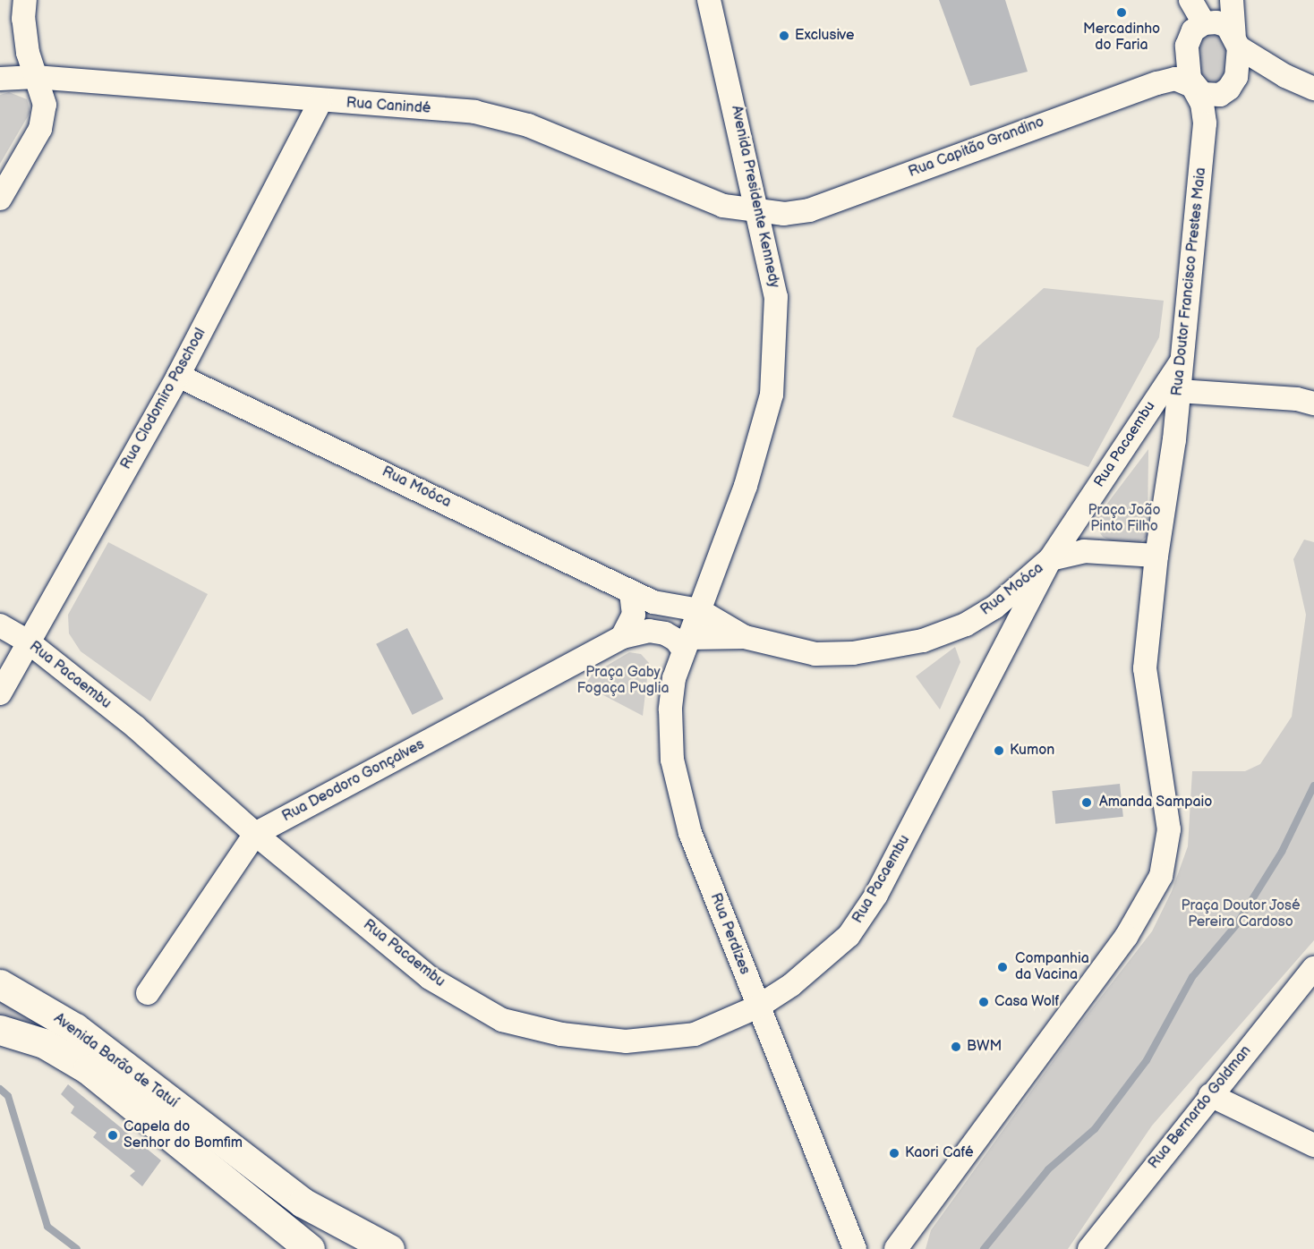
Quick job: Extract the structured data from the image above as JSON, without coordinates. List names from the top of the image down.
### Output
{
  "streets": {
    "main road": ["Avenida Barão de Tatuí"],
    "street": [
      "Rua Canindé",
      "Rua Capitão Grandino",
      "Avenida Presidente Kennedy",
      "Rua Doutor Francisco Prestes Maia",
      "Rua Clodomiro Paschoal",
      "Rua Pacaembu",
      "Rua Moóca",
      "Rua Deodoro Gonçalves",
      "Rua Perdizes",
      "Rua Bernardo Goldman"
    ]
  },
  "crossings": [
    ["Rua Canindé", "Rua Capitão Grandino"],
    ["Rua Canindé", "Avenida Presidente Kennedy"],
    ["Rua Canindé", "Rua Clodomiro Paschoal"],
    ["Rua Capitão Grandino", "Avenida Presidente Kennedy"],
    ["Rua Capitão Grandino", "Rua Doutor Francisco Prestes Maia"],
    ["Avenida Presidente Kennedy", "Rua Moóca"],
    ["Avenida Presidente Kennedy", "Rua Perdizes"],
    ["Rua Doutor Francisco Prestes Maia", "Rua Pacaembu"],
    ["Rua Doutor Francisco Prestes Maia", "Rua Moóca"],
    ["Rua Clodomiro Paschoal", "Rua Pacaembu"],
    ["Rua Clodomiro Paschoal", "Rua Moóca"],
    ["Rua Pacaembu", "Rua Moóca"],
    ["Rua Pacaembu", "Rua Deodoro Gonçalves"],
    ["Rua Pacaembu", "Rua Perdizes"],
    ["Rua Moóca", "Rua Deodoro Gonçalves"],
    ["Rua Moóca", "Rua Perdizes"],
    ["Rua Deodoro Gonçalves", "Rua Perdizes"]
  ],
  "parks": ["Praça João Pinto Filho", "Praça Gaby Fogaça Puglia", "Praça Doutor José Pereira Cardoso"],
  "places": [
    "Mercadinho do Faria",
    "Exclusive",
    "Kumon",
    "Amanda Sampaio",
    "Companhia da Vacina",
    "Casa Wolf",
    "BWM",
    "Capela do Senhor do Bomfim",
    "Kaori Café"
  ]
}
